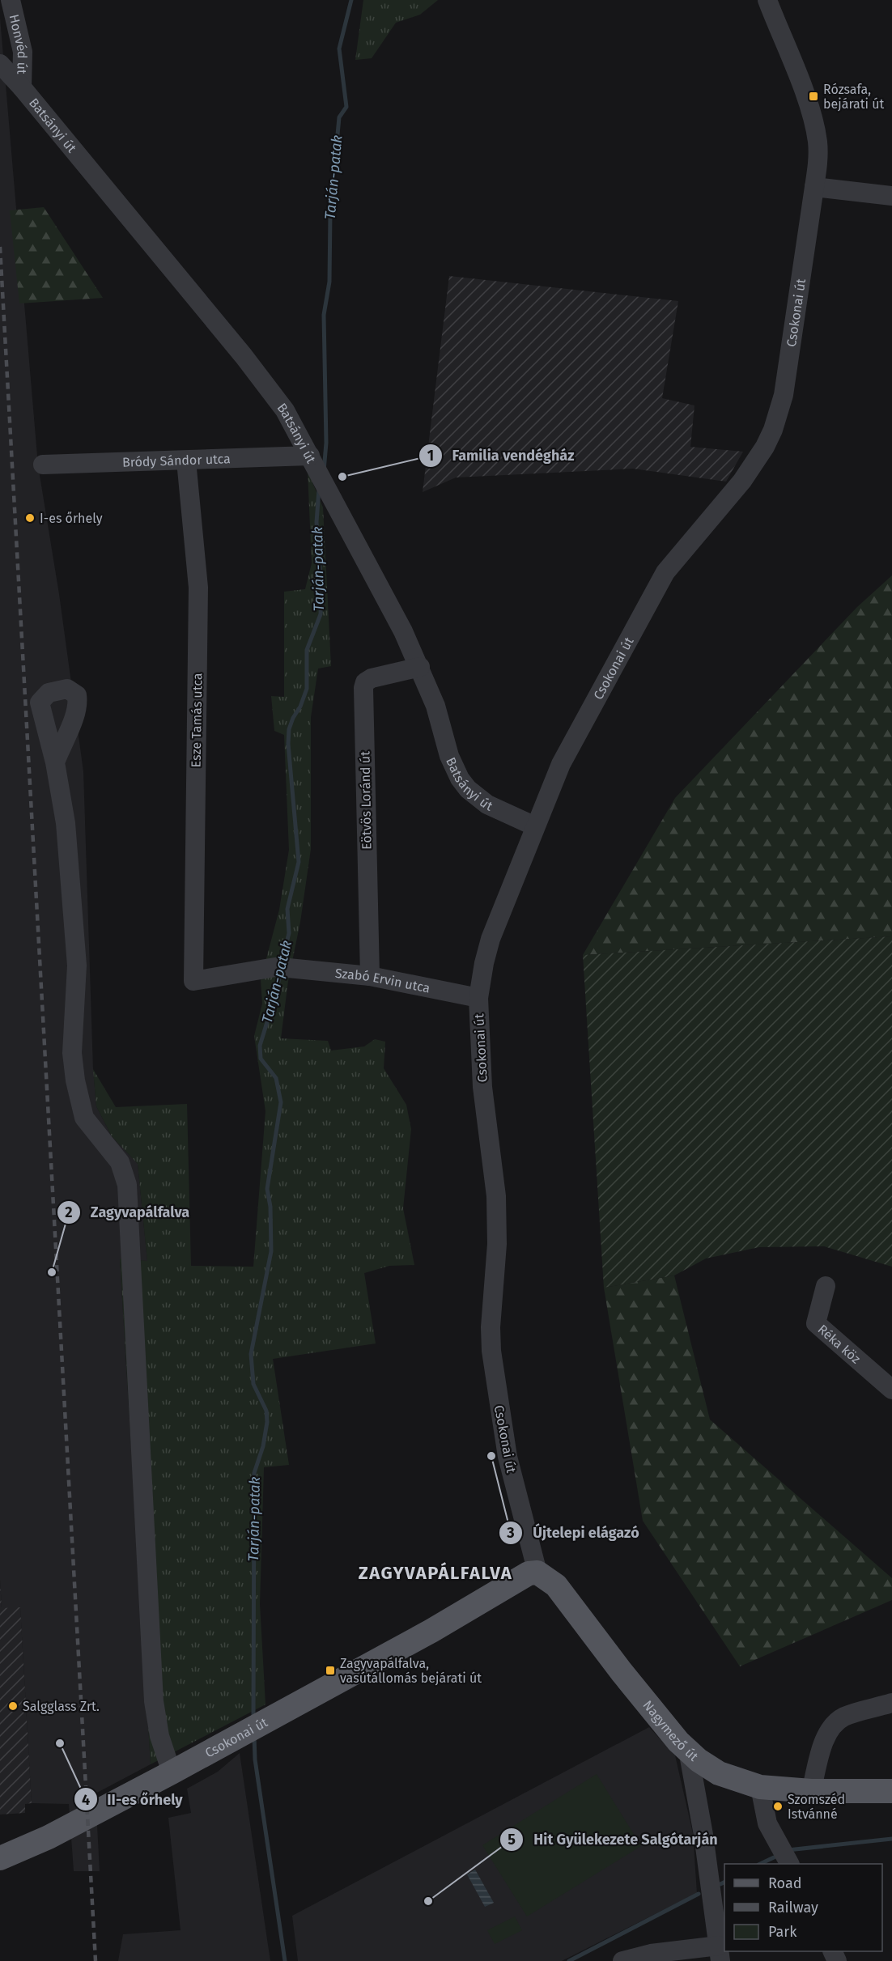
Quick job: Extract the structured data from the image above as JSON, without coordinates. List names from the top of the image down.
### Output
{
  "streets": {
    "main road": ["Csokonai út", "Nagymező út"],
    "street": [
      "Honvéd út",
      "Batsányi út",
      "Bródy Sándor utca",
      "Esze Tamás utca",
      "Eötvös Loránd út",
      "Szabó Ervin utca",
      "Réka köz"
    ]
  },
  "crossings": [
    ["Honvéd út", "Batsányi út"],
    ["Batsányi út", "Csokonai út"],
    ["Batsányi út", "Bródy Sándor utca"],
    ["Batsányi út", "Eötvös Loránd út"],
    ["Csokonai út", "Szabó Ervin utca"],
    ["Csokonai út", "Nagymező út"],
    ["Bródy Sándor utca", "Esze Tamás utca"],
    ["Esze Tamás utca", "Szabó Ervin utca"],
    ["Eötvös Loránd út", "Szabó Ervin utca"]
  ],
  "districts": ["ZAGYVAPÁLFALVA"],
  "water": ["Tarján-patak"],
  "places": {
    "transit": ["Rózsafa, bejárati út", "Zagyvapálfalva, vasútállomás bejárati út"],
    "other": [
      "Familia vendégház",
      "I-es őrhely",
      "Zagyvapálfalva",
      "Újtelepi elágazó",
      "Salgglass Zrt.",
      "II-es őrhely",
      "Szomszéd Istvánné",
      "Hit Gyülekezete Salgótarján"
    ]
  },
  "legend": ["Road", "Railway", "Park"]
}
